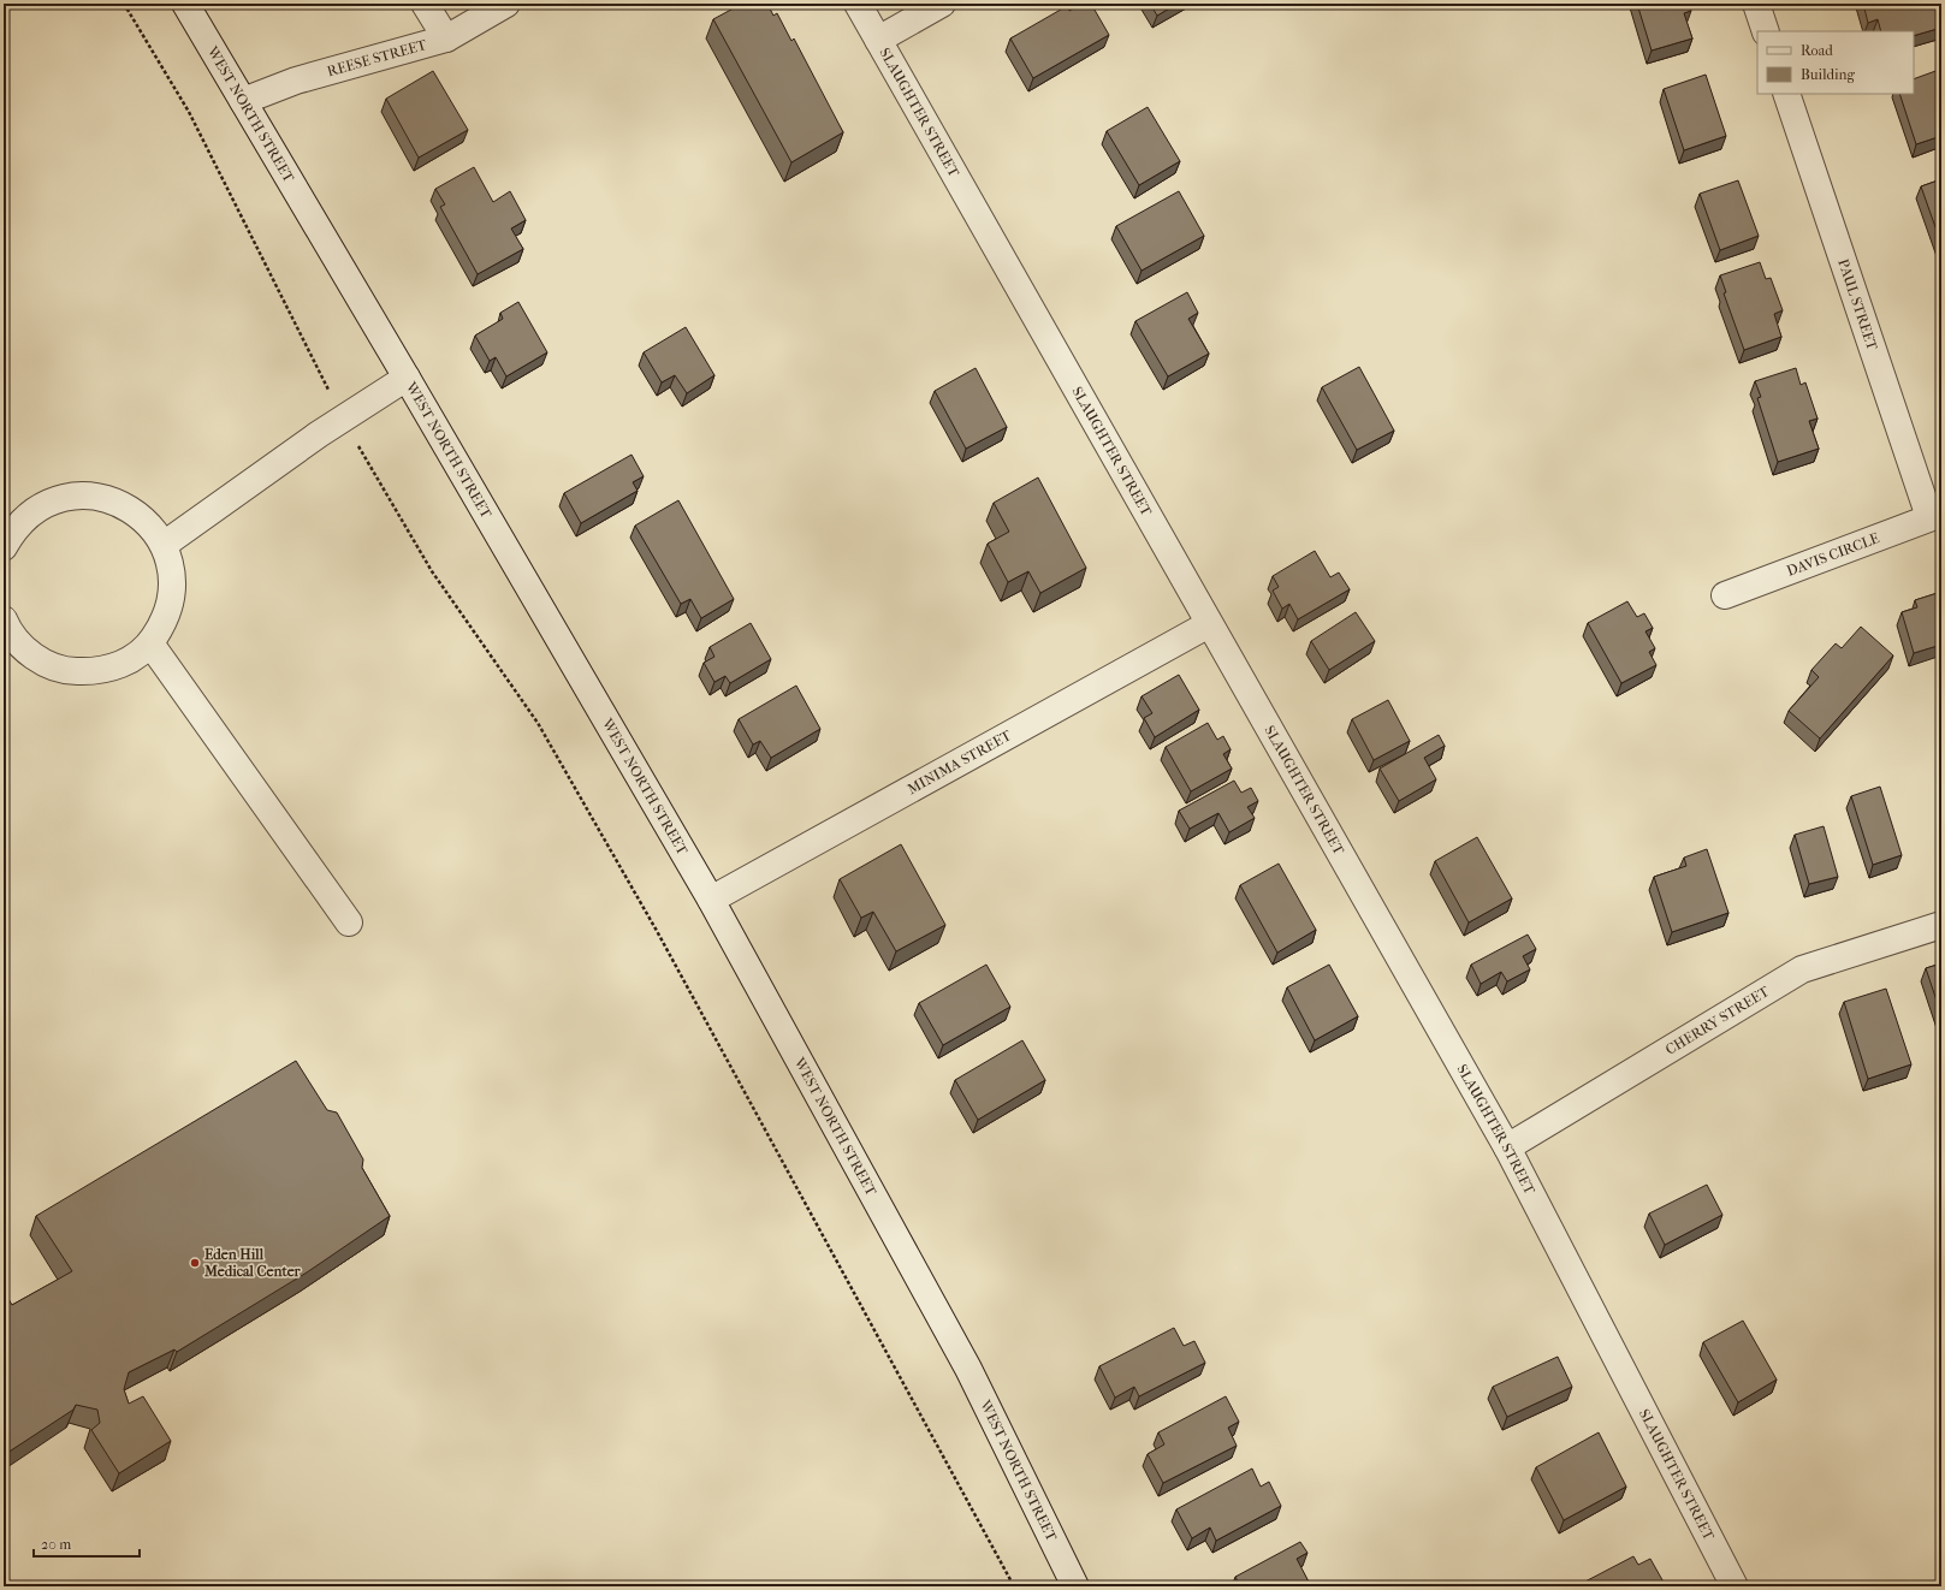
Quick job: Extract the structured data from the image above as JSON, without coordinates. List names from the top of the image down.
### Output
{
  "streets": {
    "street": [
      "REESE STREET",
      "SLAUGHTER STREET",
      "WEST NORTH STREET",
      "PAUL STREET",
      "DAVIS CIRCLE",
      "MINIMA STREET",
      "CHERRY STREET"
    ]
  },
  "crossings": [
    ["REESE STREET", "WEST NORTH STREET"],
    ["SLAUGHTER STREET", "MINIMA STREET"],
    ["SLAUGHTER STREET", "CHERRY STREET"],
    ["WEST NORTH STREET", "MINIMA STREET"],
    ["PAUL STREET", "DAVIS CIRCLE"]
  ],
  "places": ["Eden Hill Medical Center"],
  "legend": ["Road", "Building"],
  "scale_bar": "20 m"
}
